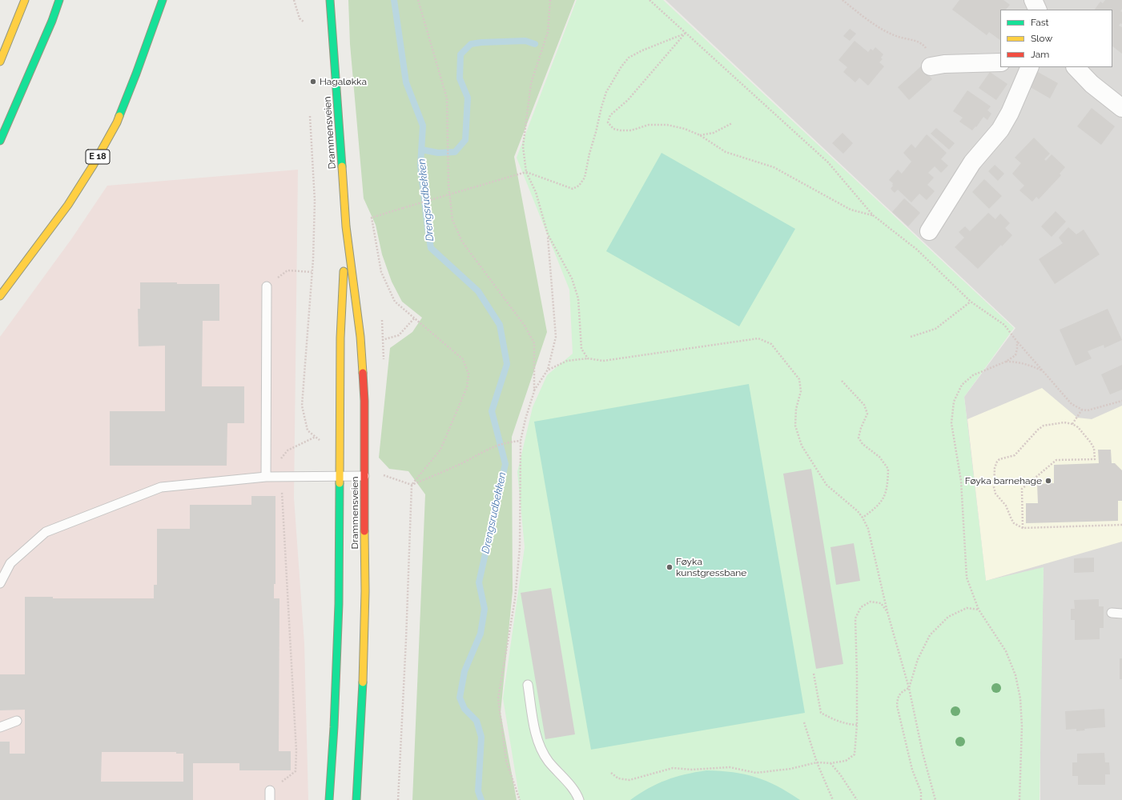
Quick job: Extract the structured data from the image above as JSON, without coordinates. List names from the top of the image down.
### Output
{
  "streets": {
    "main road": ["Drammensveien", "E 18"]
  },
  "water": ["Drengsrudbekken"],
  "places": ["Hagaløkka", "Føyka barnehage", "Føyka kunstgressbane"],
  "legend": ["Fast", "Slow", "Jam"]
}
